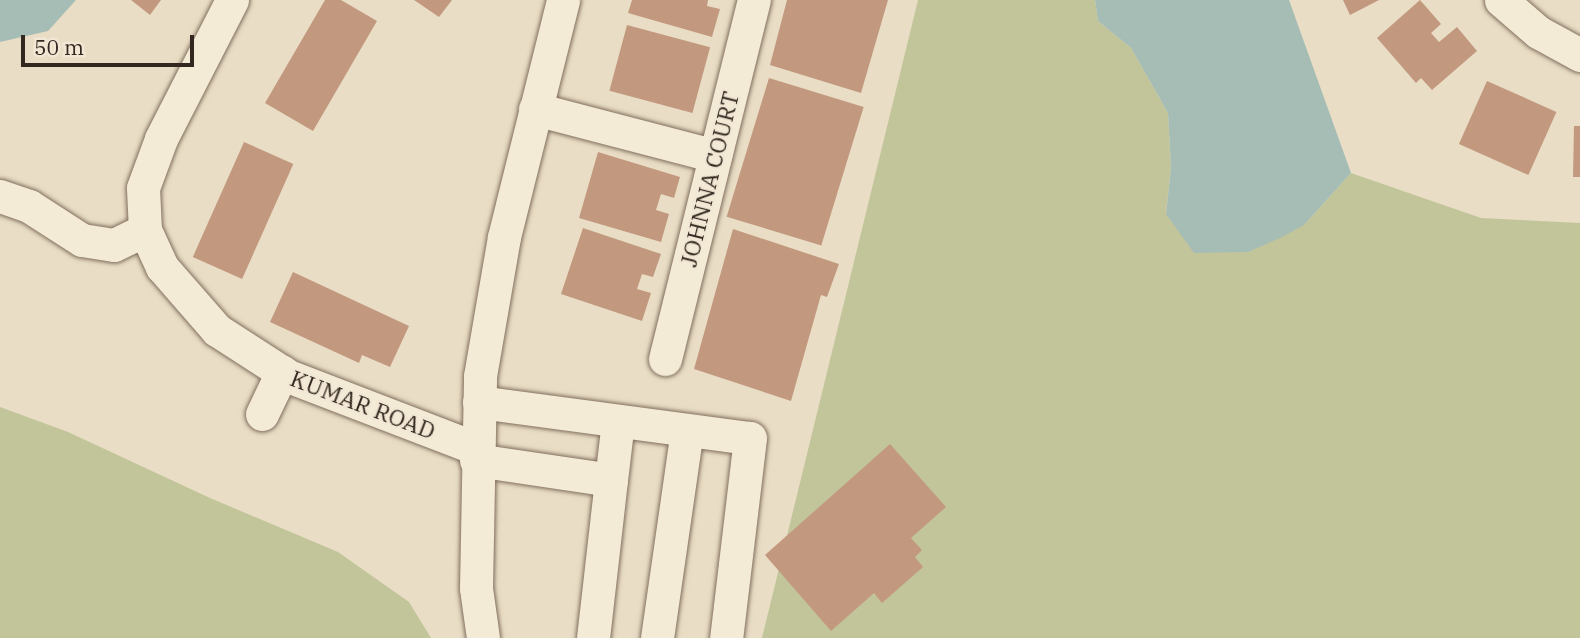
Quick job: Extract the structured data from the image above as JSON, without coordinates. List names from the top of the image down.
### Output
{
  "streets": {
    "street": ["JOHNNA COURT", "KUMAR ROAD"]
  },
  "scale_bar": "50 m"
}
